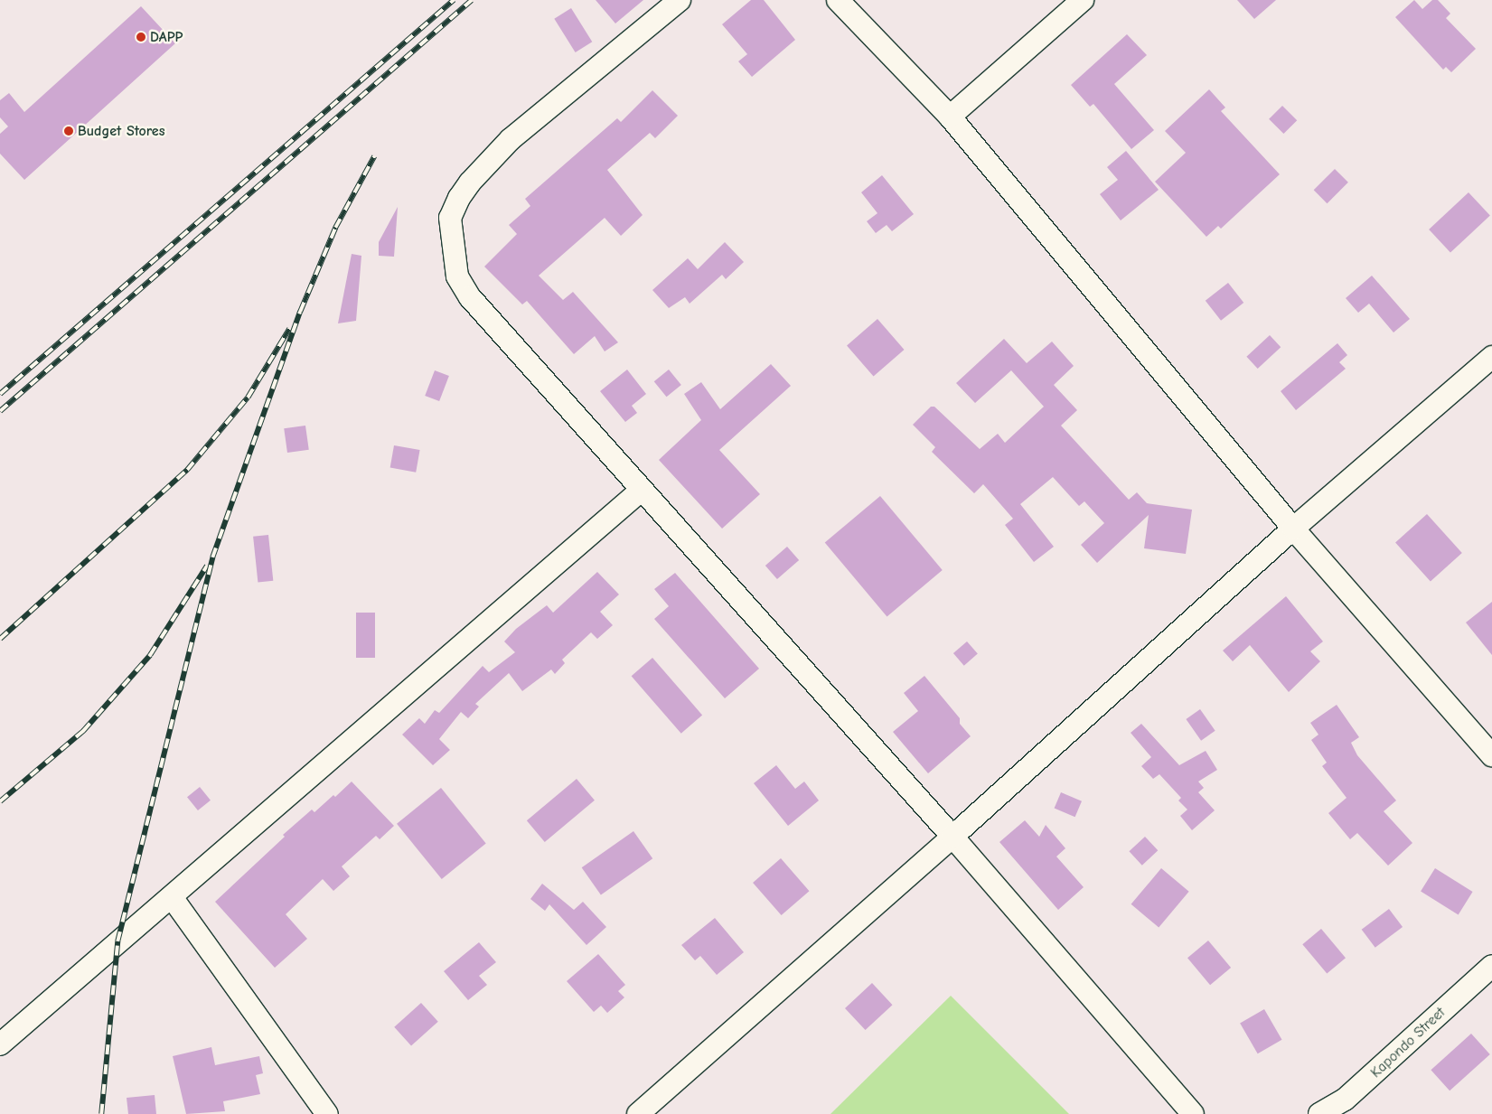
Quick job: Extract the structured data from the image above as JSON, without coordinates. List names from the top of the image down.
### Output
{
  "streets": {
    "street": ["Kapondo Street"]
  },
  "places": ["DAPP", "Budget Stores"]
}
